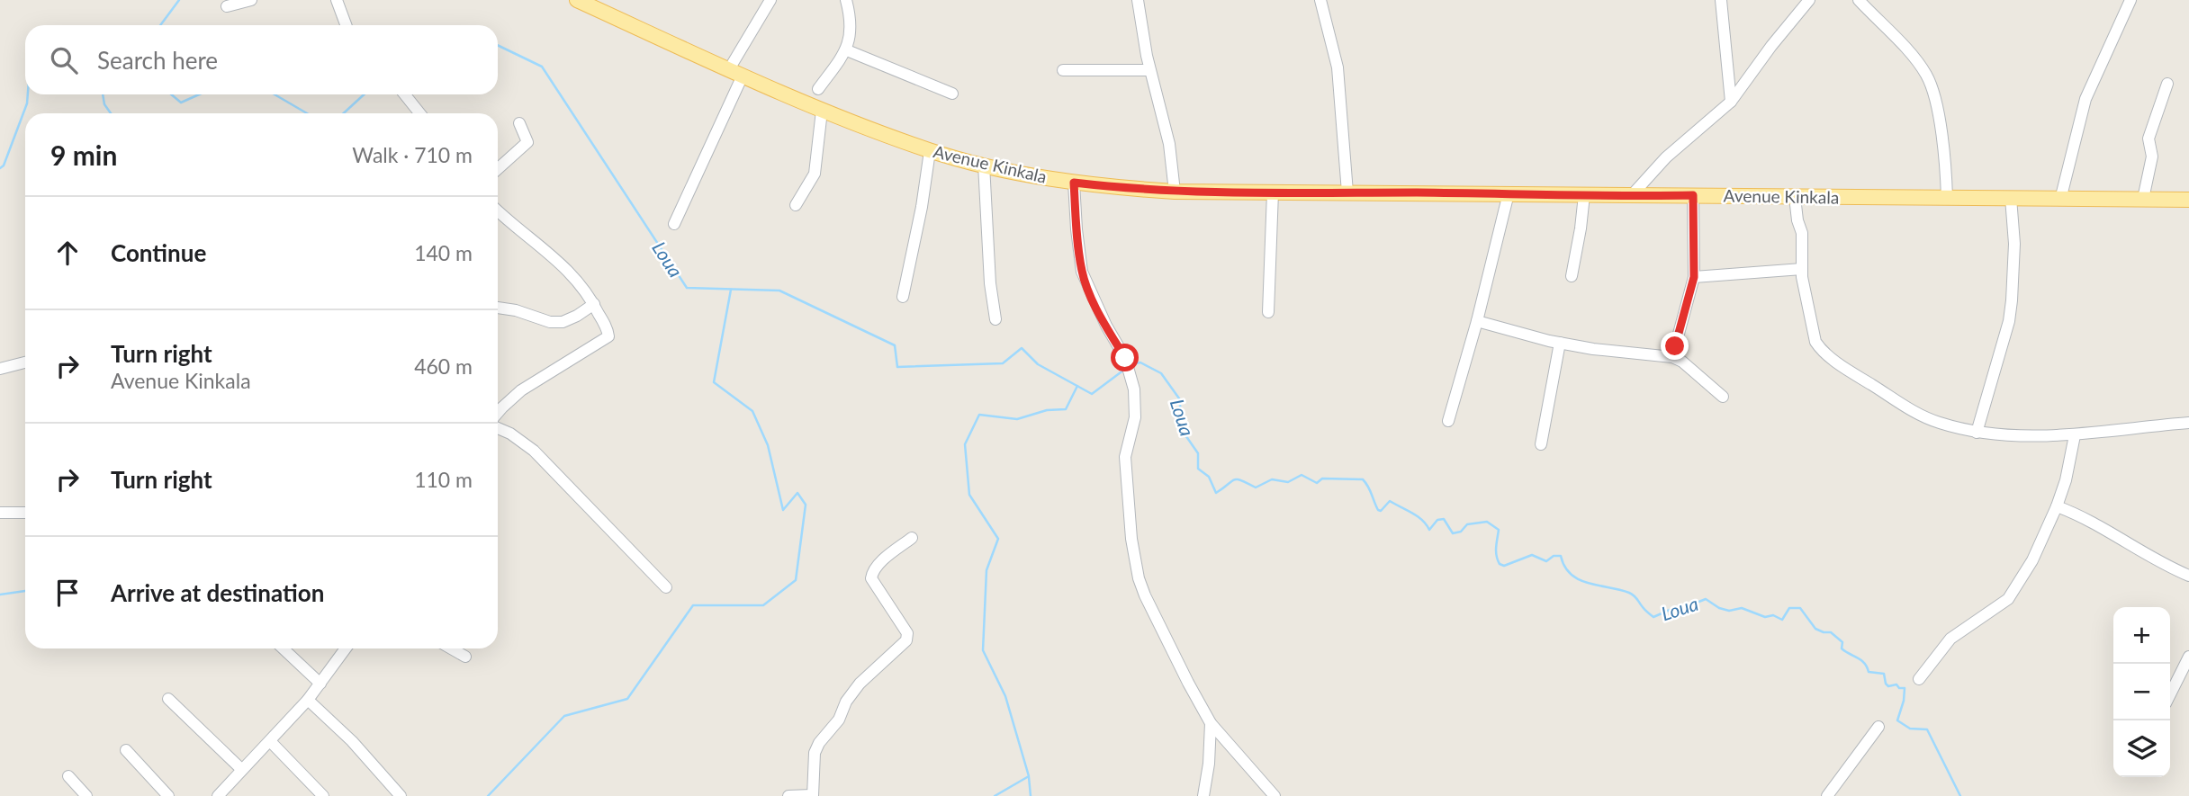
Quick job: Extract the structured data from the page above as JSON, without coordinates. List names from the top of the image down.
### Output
{
  "streets": {
    "main road": ["Avenue Kinkala"]
  },
  "water": ["Loua"],
  "page": {
    "search": "Search here",
    "heading": ["9 min", "Walk · 710 m"],
    "list": [
      ["Continue", "140 m"],
      ["Turn right", "Avenue Kinkala", "460 m"],
      ["Turn right", "110 m"],
      "Arrive at destination"
    ],
    "map_buttons": ["+", "−"]
  }
}
